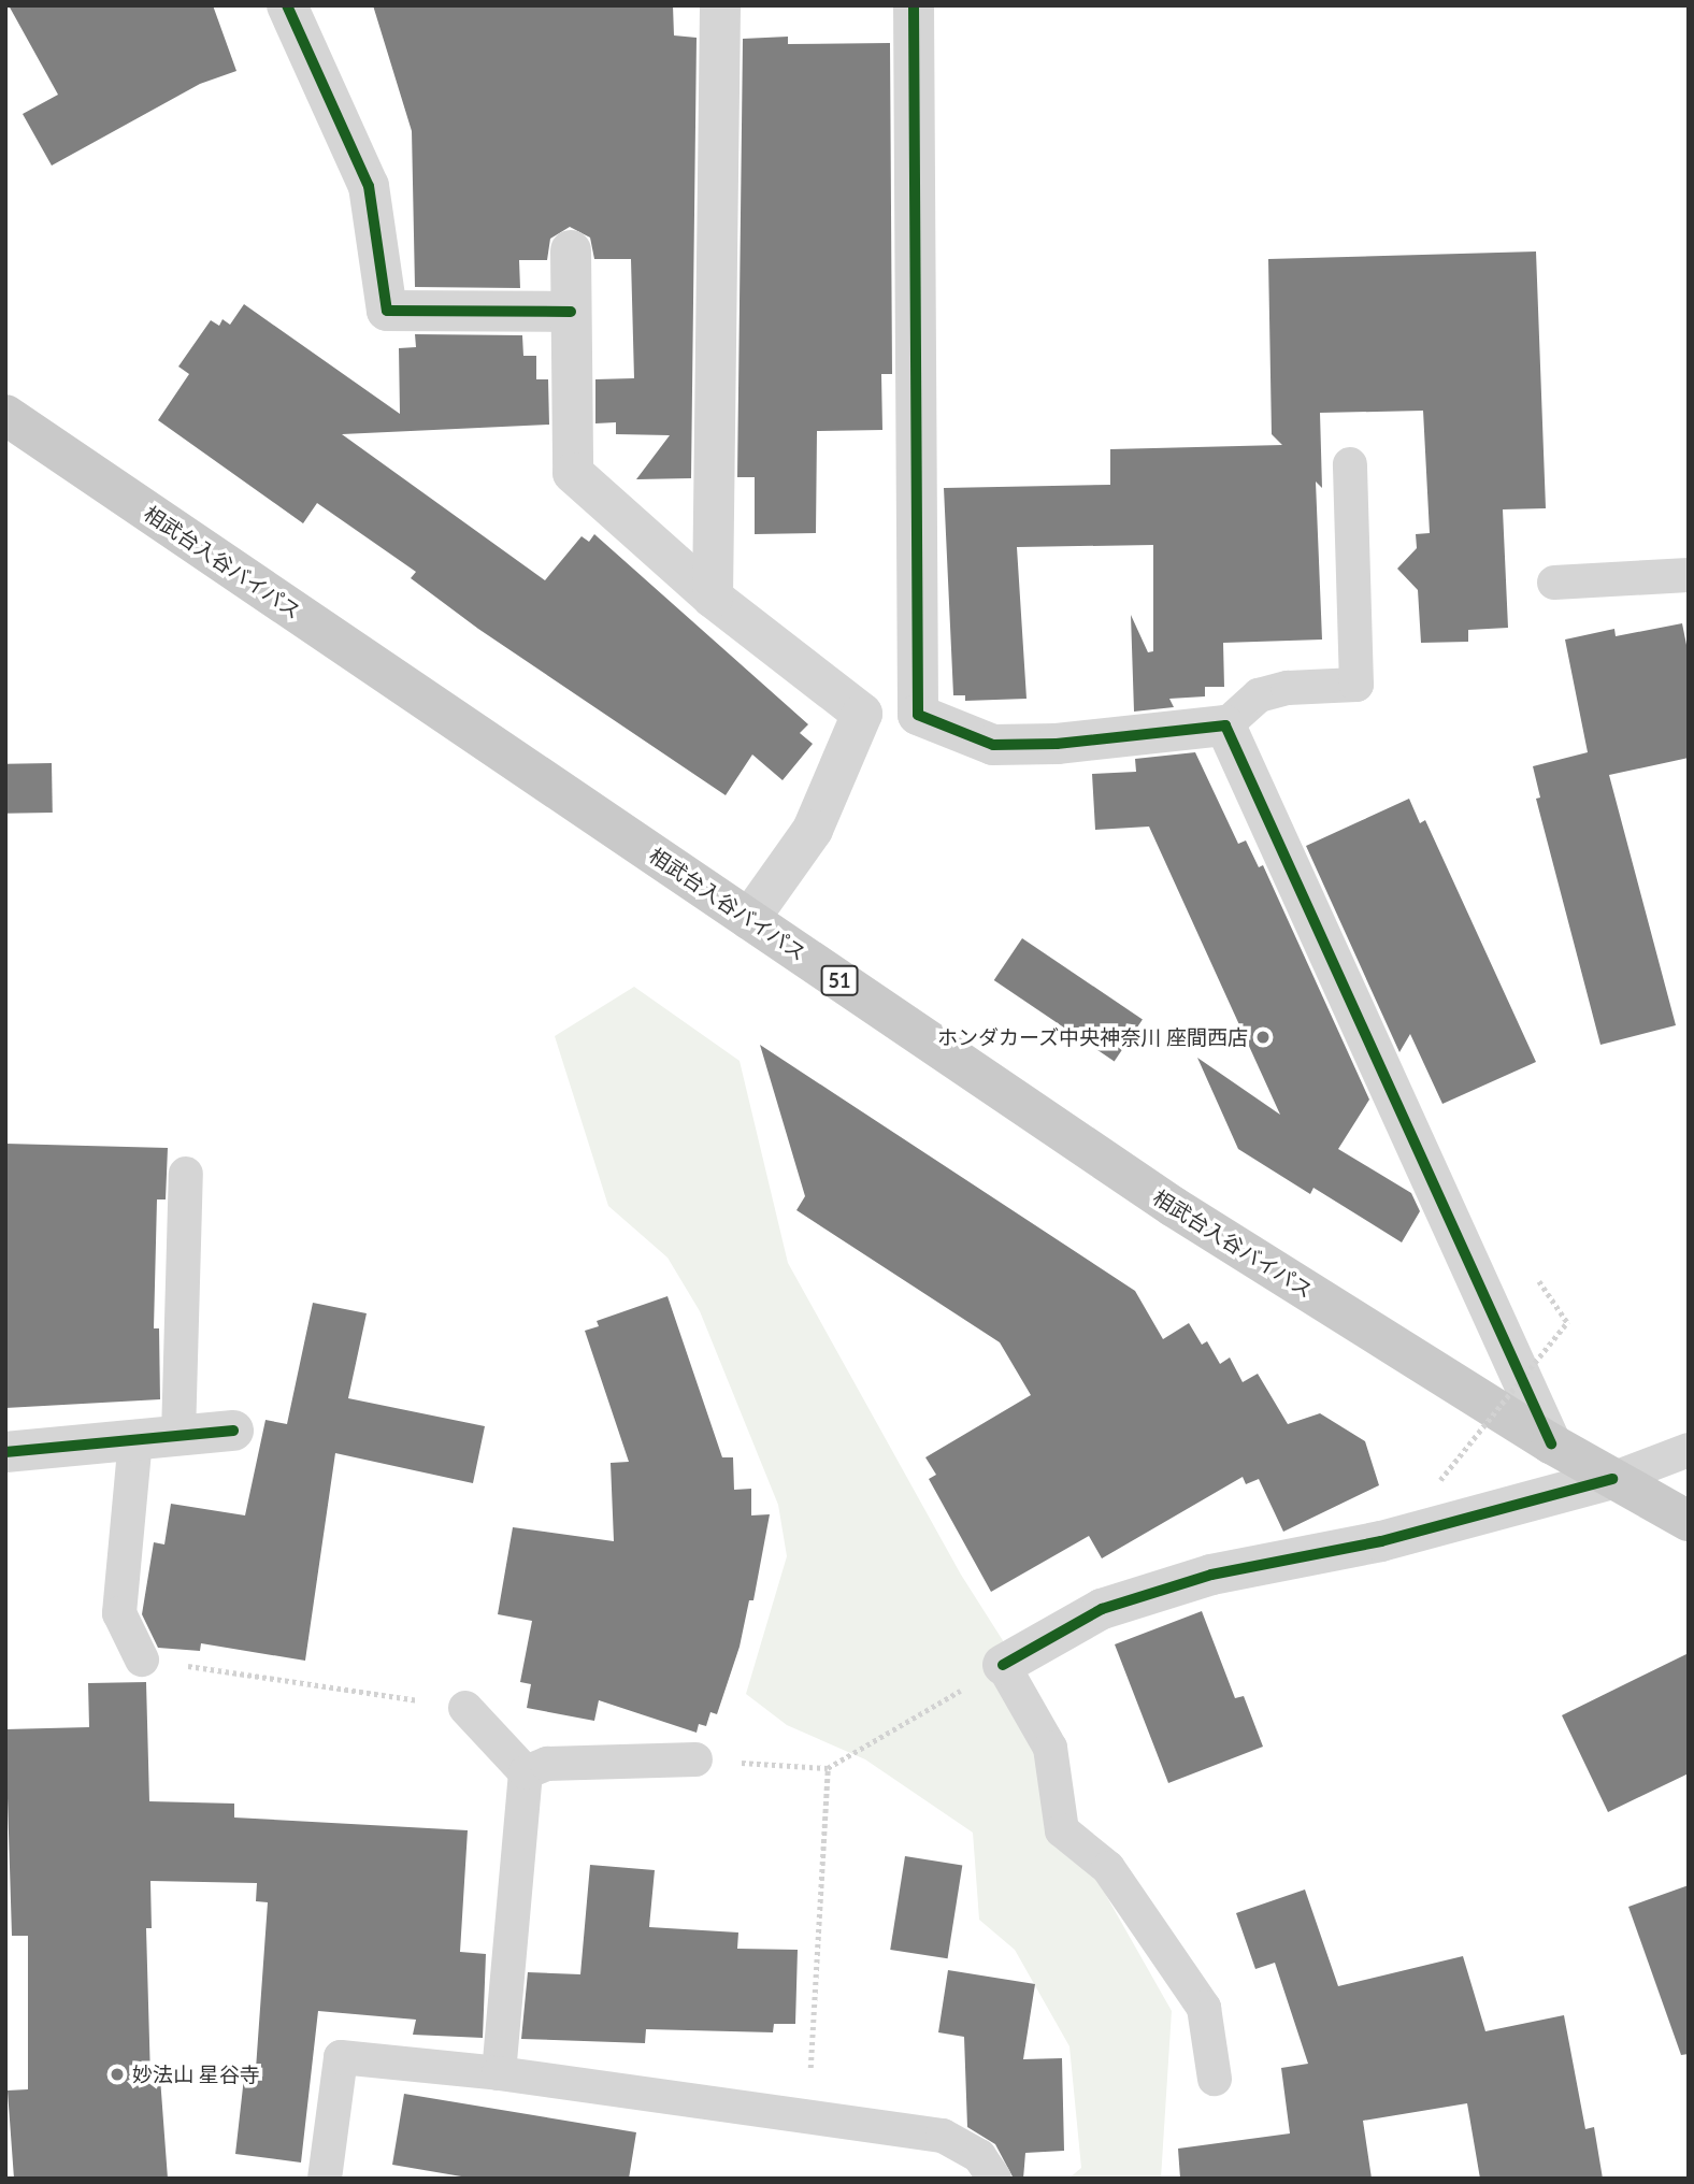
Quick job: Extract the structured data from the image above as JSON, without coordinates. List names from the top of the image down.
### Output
{
  "streets": {
    "main road": ["相武台入谷バイパス", "51"]
  },
  "places": ["ホンダカーズ中央神奈川 座間西店", "妙法山 星谷寺"]
}
